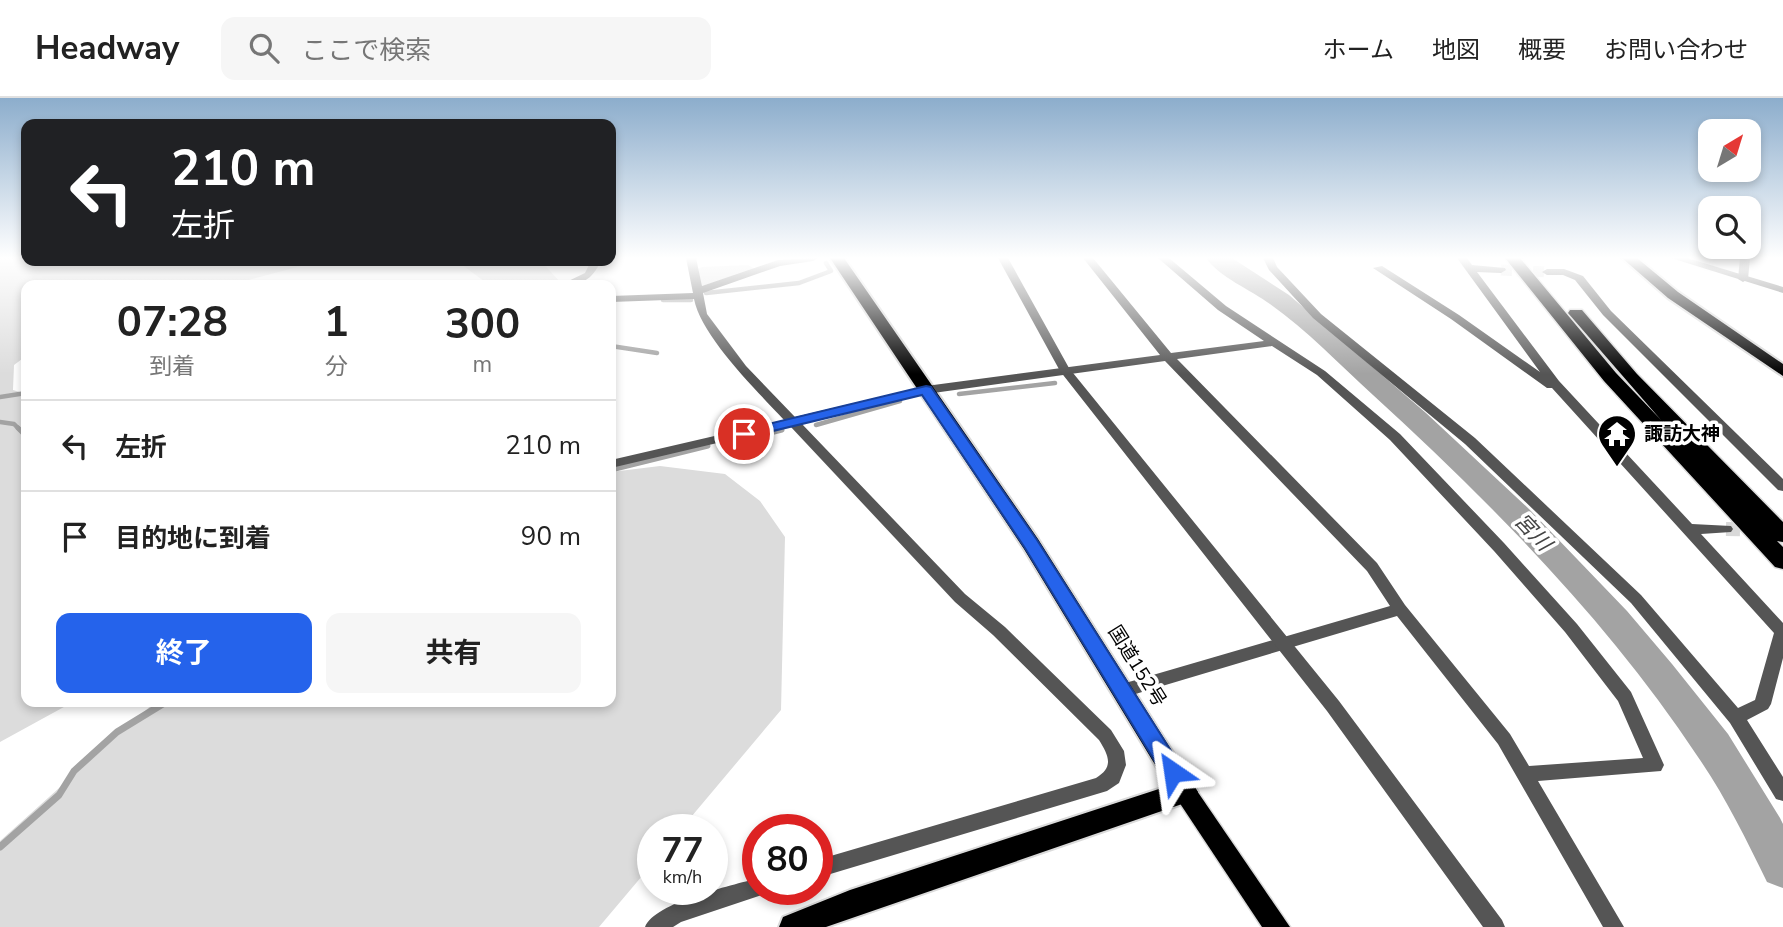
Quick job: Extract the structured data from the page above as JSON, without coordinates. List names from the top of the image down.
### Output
{
  "streets": {
    "highway": ["国道152号"]
  },
  "water": ["宮川"],
  "places": {
    "temple": ["諏訪大神"]
  },
  "north": "top right",
  "page": {
    "header": "Headway",
    "search": "ここで検索",
    "nav": [
      "ホーム",
      "地図",
      "概要",
      "お問い合わせ"
    ],
    "turn": ["210 m", "左折"],
    "eta": [
      "07:28",
      "到着",
      "1",
      "分",
      "300",
      "m"
    ],
    "list": [
      {
        "name": "左折",
        "value": "210 m"
      },
      {
        "name": "目的地に到着",
        "value": "90 m"
      }
    ],
    "buttons": ["終了", "共有"],
    "speed": "77 km/h",
    "limit": "80"
  }
}
